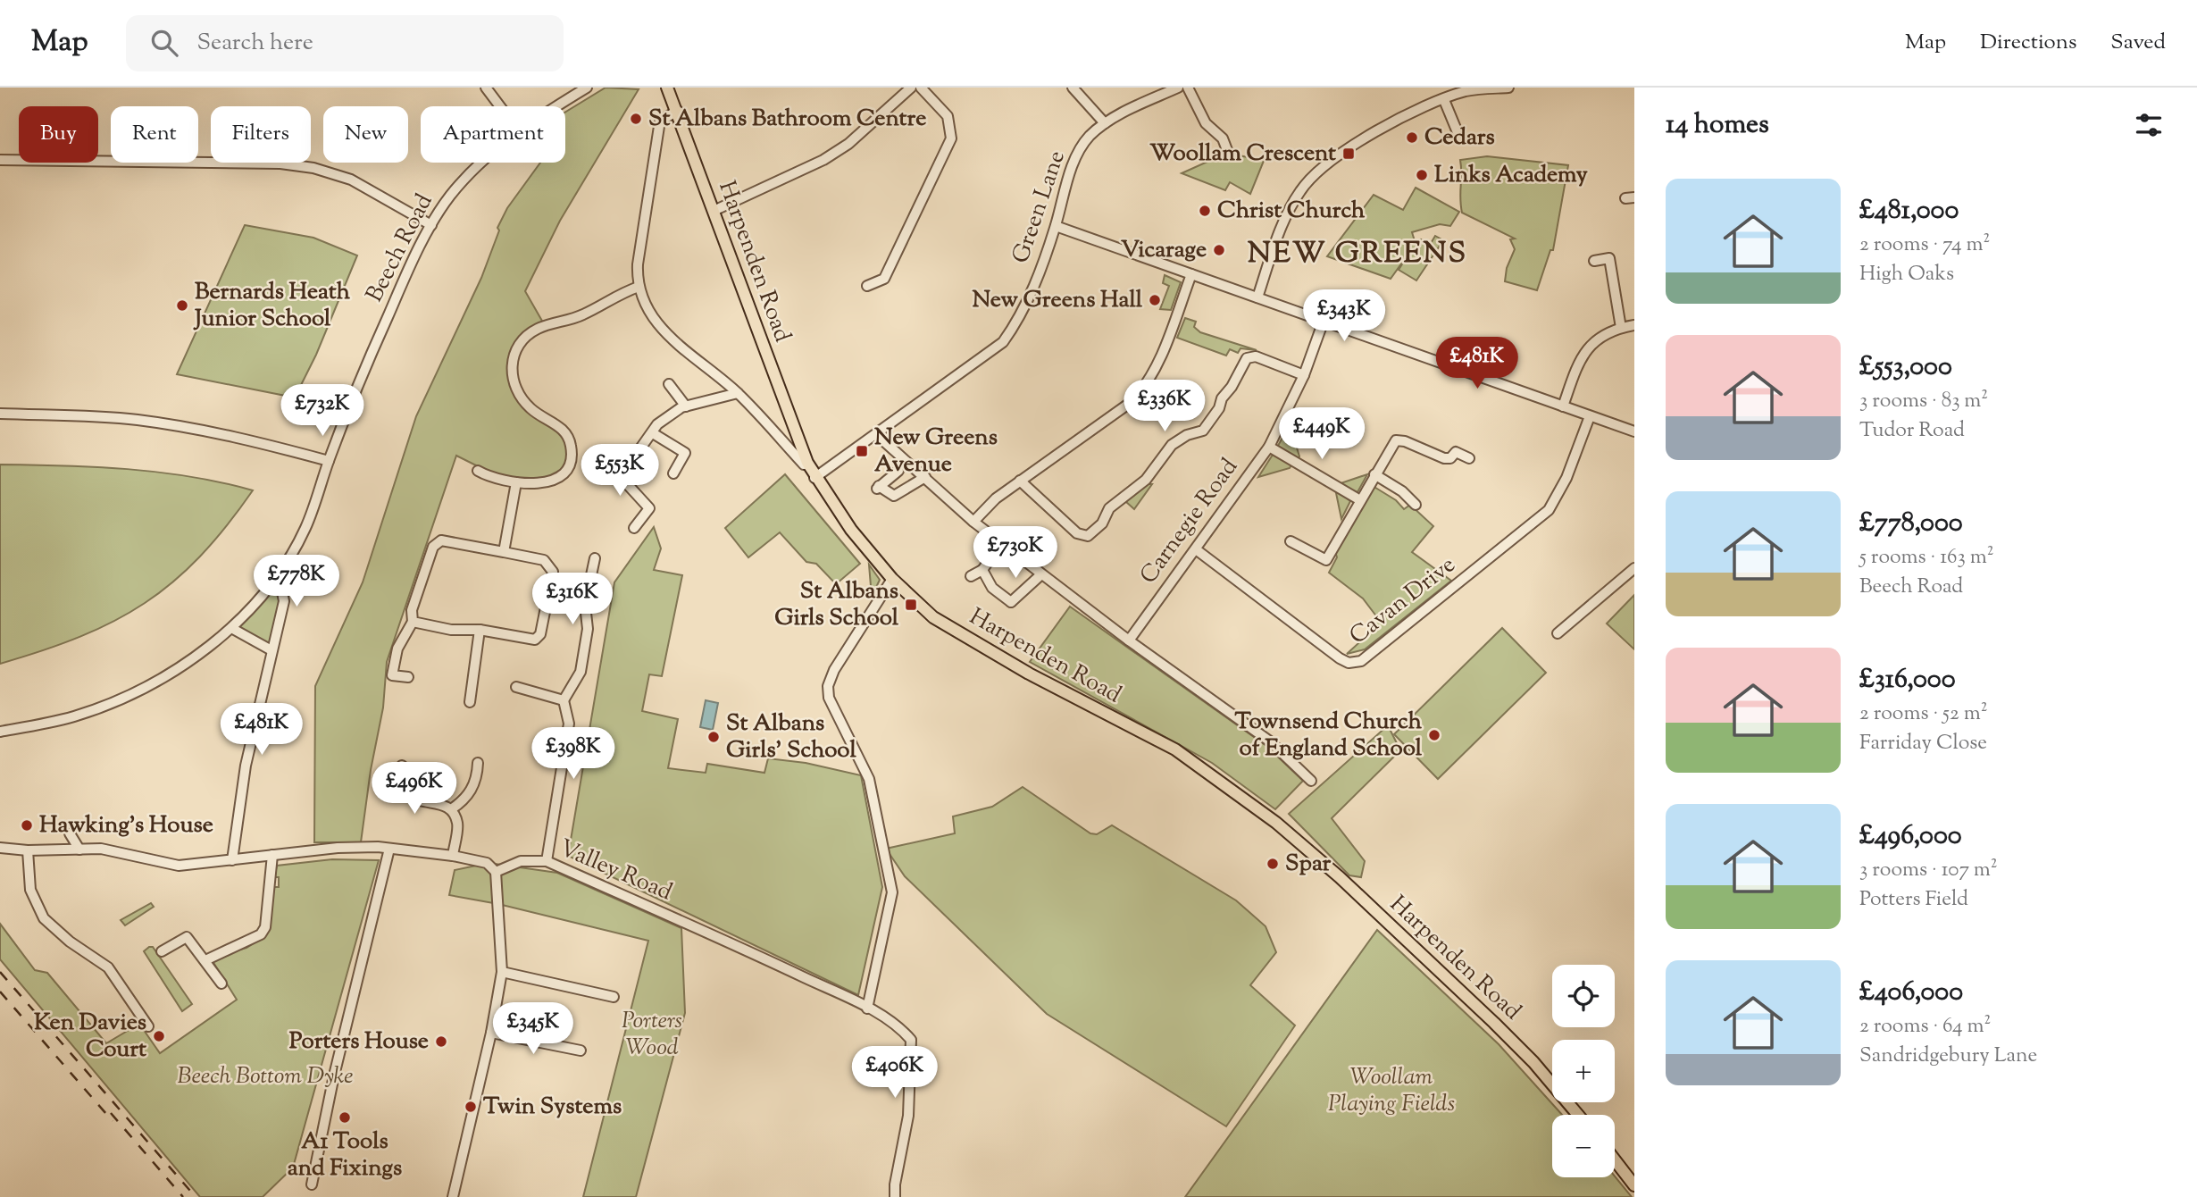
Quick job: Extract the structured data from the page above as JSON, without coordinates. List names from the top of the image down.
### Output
{
  "streets": {
    "main road": ["Harpenden Road"],
    "street": [
      "Green Lane",
      "Beech Road",
      "Carnegie Road",
      "Cavan Drive",
      "Valley Road"
    ]
  },
  "crossings": [
    ["Green Lane", "Harpenden Road"],
    ["Carnegie Road", "Cavan Drive"]
  ],
  "districts": ["NEW GREENS"],
  "parks": ["Porters Wood", "Beech Bottom Dyke", "Woollam Playing Fields"],
  "places": {
    "other": [
      "St Albans Bathroom Centre",
      "Cedars",
      "Links Academy",
      "Christ Church",
      "Vicarage",
      "New Greens Hall",
      "Bernards Heath Junior School",
      "Townsend Church of England School",
      "St Albans Girls' School",
      "Hawking's House",
      "Spar",
      "Ken Davies Court",
      "Porters House",
      "Twin Systems",
      "A1 Tools and Fixings"
    ],
    "transit": ["Woollam Crescent", "New Greens Avenue", "St Albans Girls School"]
  },
  "page": {
    "header": "Map",
    "search": "Search here",
    "nav": ["Map", "Directions", "Saved"],
    "heading": "14 homes",
    "chip": [
      "Buy",
      "Rent",
      "Filters",
      "New",
      "Apartment"
    ],
    "list": [
      {
        "name": "£481,000",
        "note": "2 rooms · 74 m² · High Oaks"
      },
      {
        "name": "£553,000",
        "note": "3 rooms · 83 m² · Tudor Road"
      },
      {
        "name": "£778,000",
        "note": "5 rooms · 163 m² · Beech Road"
      },
      {
        "name": "£316,000",
        "note": "2 rooms · 52 m² · Farriday Close"
      },
      {
        "name": "£496,000",
        "note": "3 rooms · 107 m² · Potters Field"
      },
      {
        "name": "£406,000",
        "note": "2 rooms · 64 m² · Sandridgebury Lane"
      }
    ],
    "price": [
      "£343K",
      "£481K",
      "£336K",
      "£732K",
      "£449K",
      "£553K",
      "£730K",
      "£778K",
      "£316K",
      "£481K",
      "£398K",
      "£496K",
      "£345K",
      "£406K"
    ],
    "map_buttons": ["+", "−"]
  }
}
